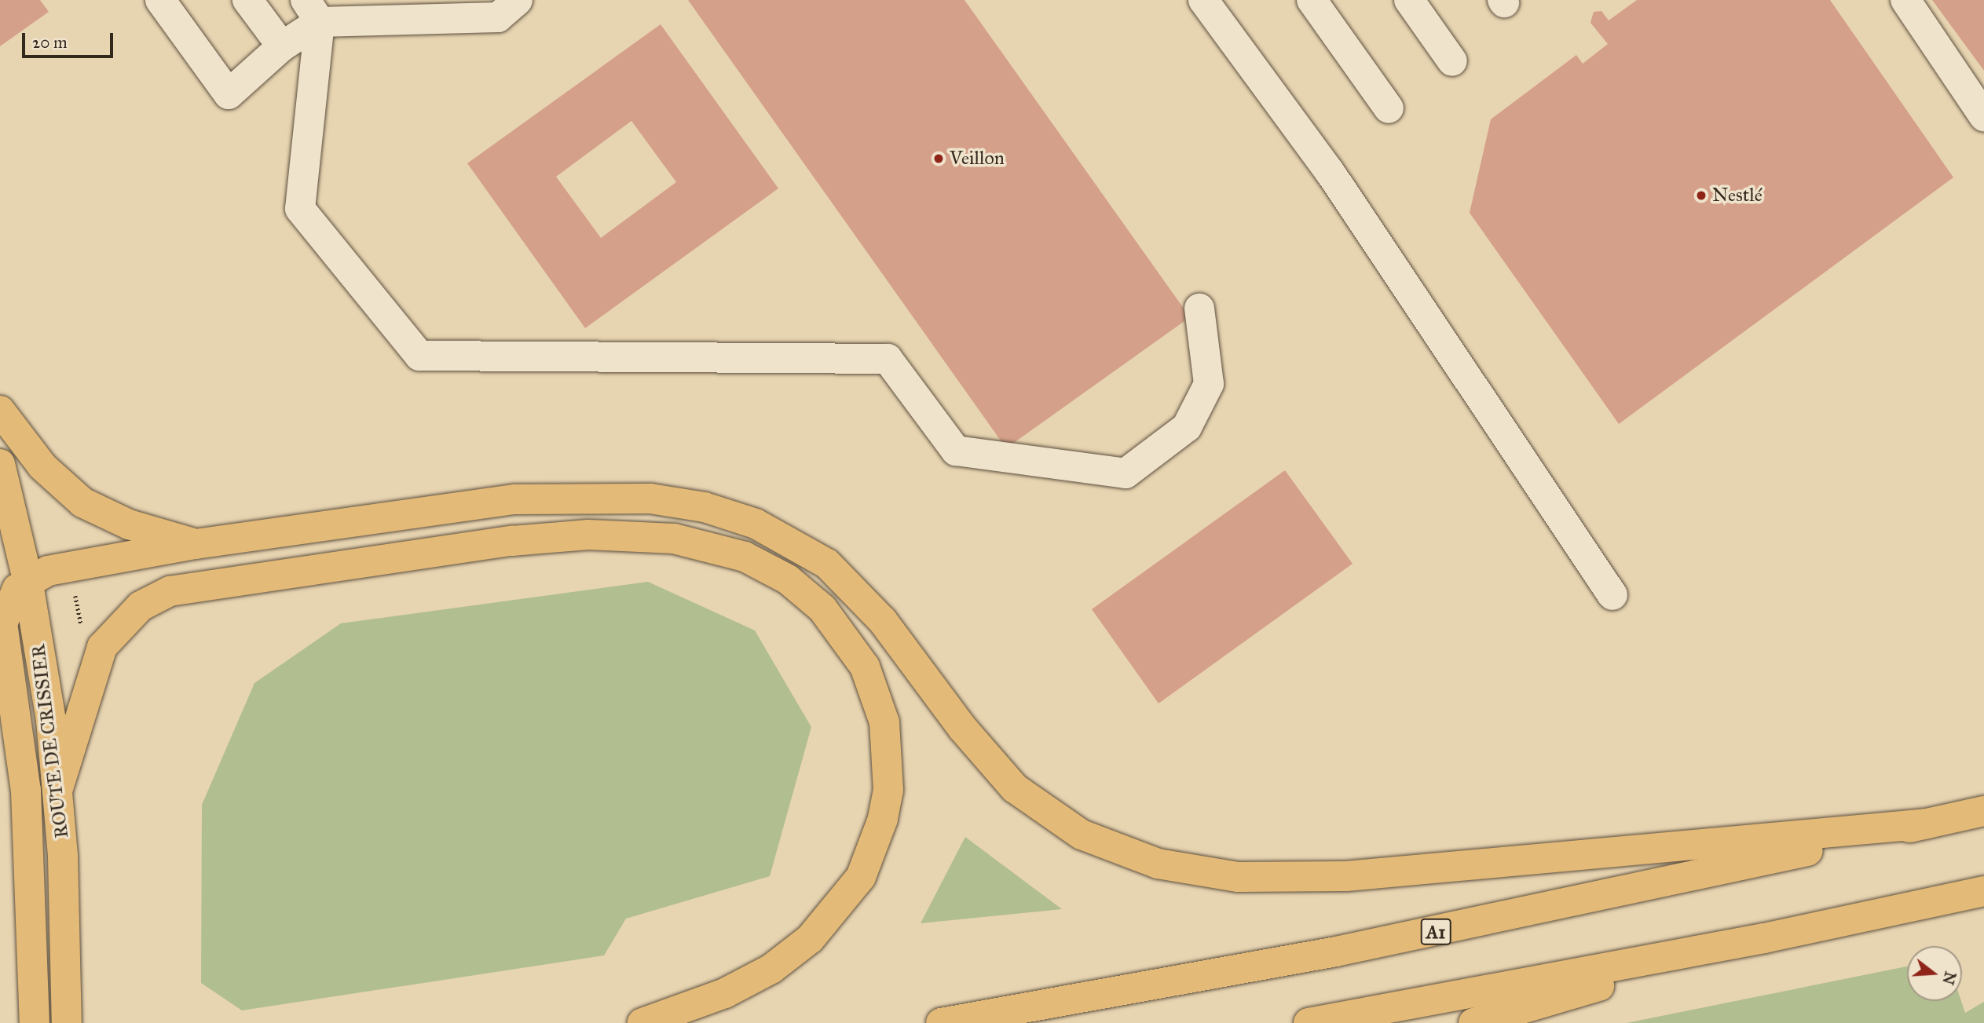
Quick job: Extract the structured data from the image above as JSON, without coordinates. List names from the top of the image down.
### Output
{
  "streets": {
    "main road": ["ROUTE DE CRISSIER", "A1"]
  },
  "places": ["Veillon", "Nestlé"],
  "scale_bar": "20 m",
  "north": "right"
}
